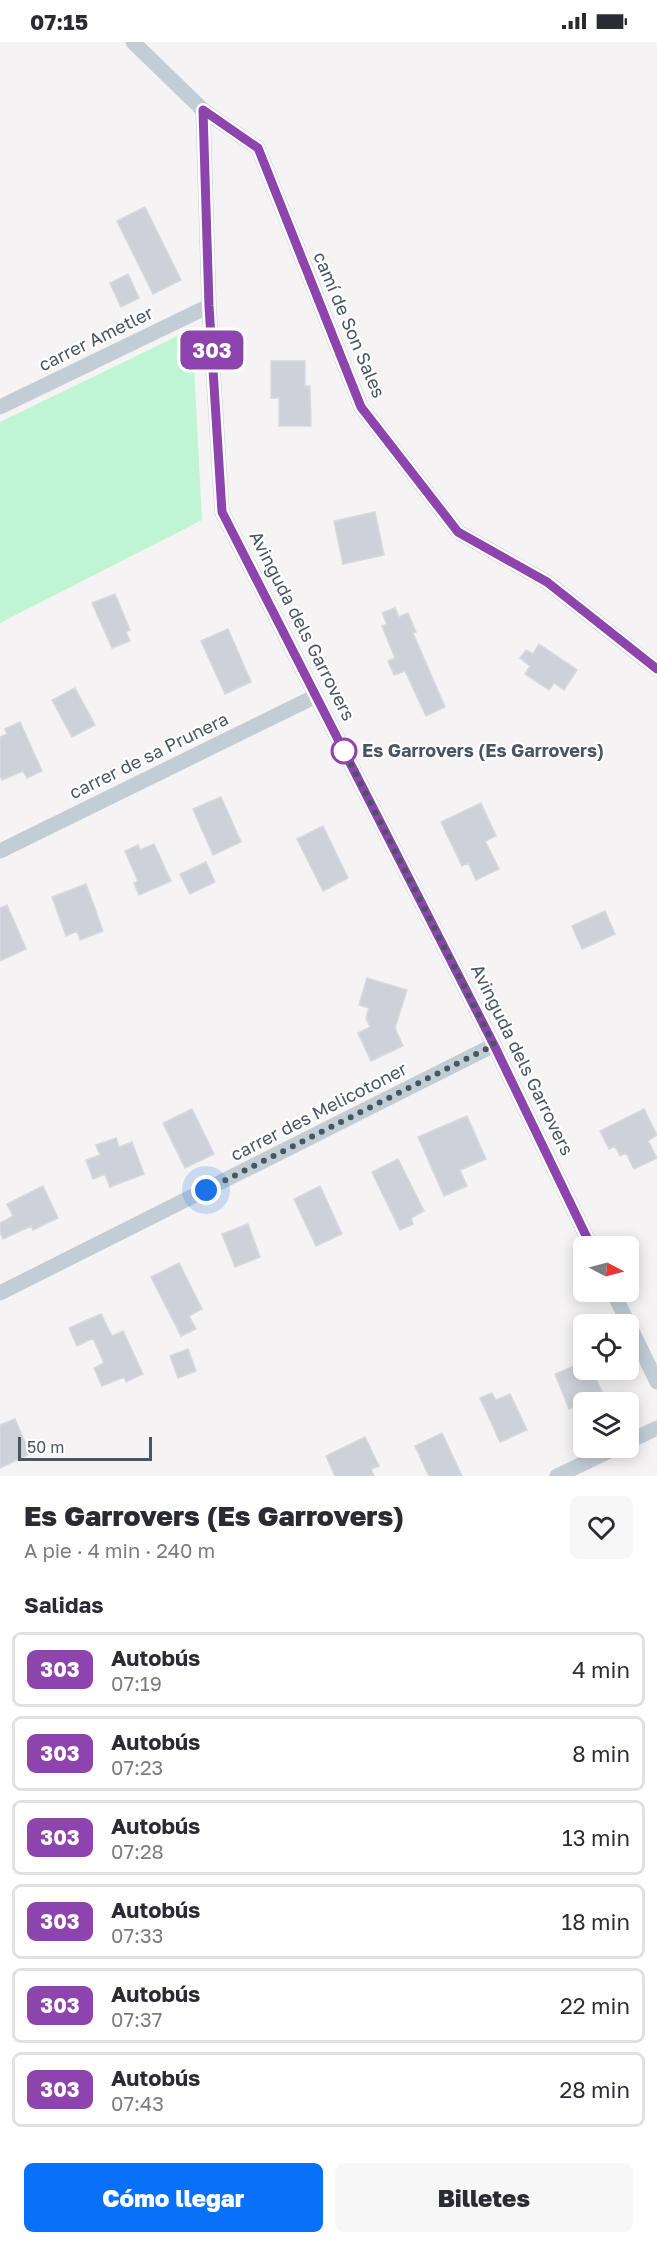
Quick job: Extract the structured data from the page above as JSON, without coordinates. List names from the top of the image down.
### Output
{
  "streets": {
    "street": [
      "camí de Son Sales",
      "carrer Ametler",
      "Avinguda dels Garrovers",
      "carrer de sa Prunera",
      "carrer des Melicotoner"
    ]
  },
  "crossings": [
    ["camí de Son Sales", "Avinguda dels Garrovers"],
    ["carrer Ametler", "Avinguda dels Garrovers"],
    ["Avinguda dels Garrovers", "carrer de sa Prunera"],
    ["Avinguda dels Garrovers", "carrer des Melicotoner"]
  ],
  "places": ["Es Garrovers (Es Garrovers)"],
  "lines": ["bus line 303"],
  "scale_bar": "50 m",
  "north": "right",
  "page": {
    "status": "07:15",
    "on_map": "303",
    "scale": "50 m",
    "heading": [
      ["Es Garrovers (Es Garrovers)", "A pie · 4 min · 240 m"],
      "Salidas"
    ],
    "list": [
      {
        "mark": "303",
        "name": "Autobús",
        "note": "07:19",
        "value": "4 min"
      },
      {
        "mark": "303",
        "name": "Autobús",
        "note": "07:23",
        "value": "8 min"
      },
      {
        "mark": "303",
        "name": "Autobús",
        "note": "07:28",
        "value": "13 min"
      },
      {
        "mark": "303",
        "name": "Autobús",
        "note": "07:33",
        "value": "18 min"
      },
      {
        "mark": "303",
        "name": "Autobús",
        "note": "07:37",
        "value": "22 min"
      },
      {
        "mark": "303",
        "name": "Autobús",
        "note": "07:43",
        "value": "28 min"
      }
    ],
    "buttons": ["Cómo llegar", "Billetes"]
  }
}
